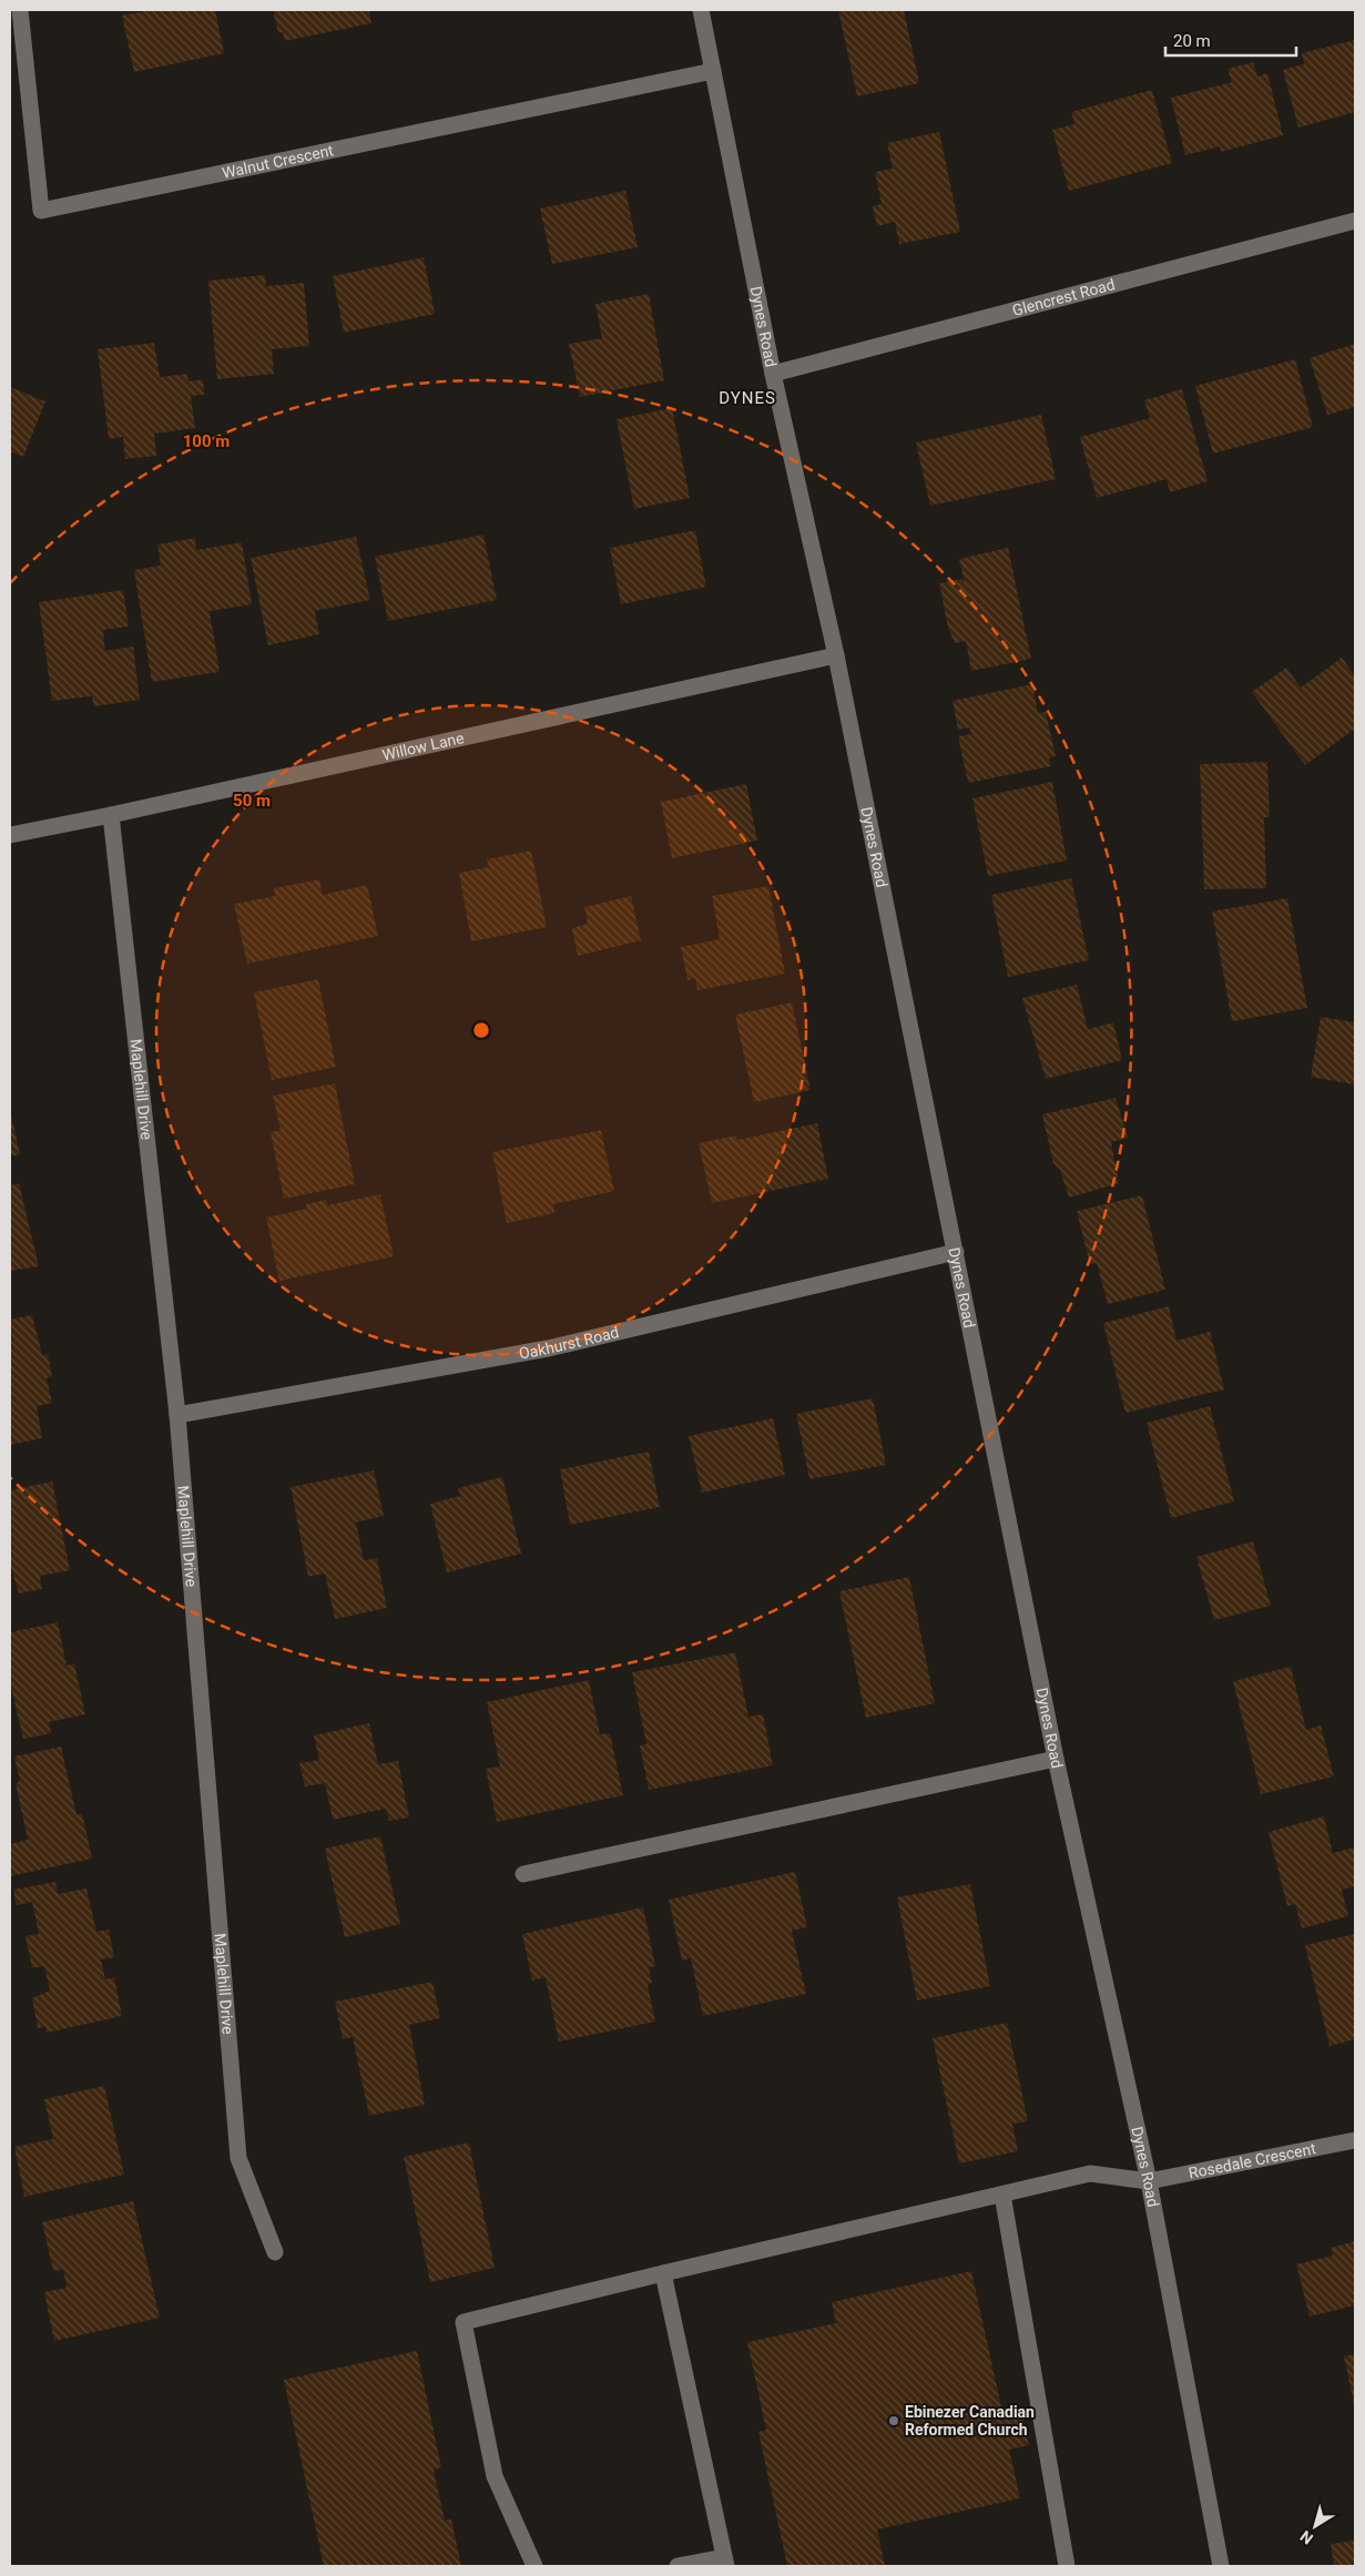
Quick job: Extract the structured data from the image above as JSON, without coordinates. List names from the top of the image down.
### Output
{
  "streets": {
    "street": [
      "Walnut Crescent",
      "Glencrest Road",
      "Dynes Road",
      "Willow Lane",
      "Maplehill Drive",
      "Oakhurst Road",
      "Rosedale Crescent"
    ]
  },
  "crossings": [
    ["Walnut Crescent", "Dynes Road"],
    ["Glencrest Road", "Dynes Road"],
    ["Dynes Road", "Willow Lane"],
    ["Dynes Road", "Oakhurst Road"],
    ["Dynes Road", "Rosedale Crescent"],
    ["Willow Lane", "Maplehill Drive"],
    ["Maplehill Drive", "Oakhurst Road"]
  ],
  "districts": ["DYNES"],
  "places": ["Ebinezer Canadian Reformed Church"],
  "scale_bar": "20 m",
  "north": "bottom left",
  "rings": ["100 m", "50 m"]
}
